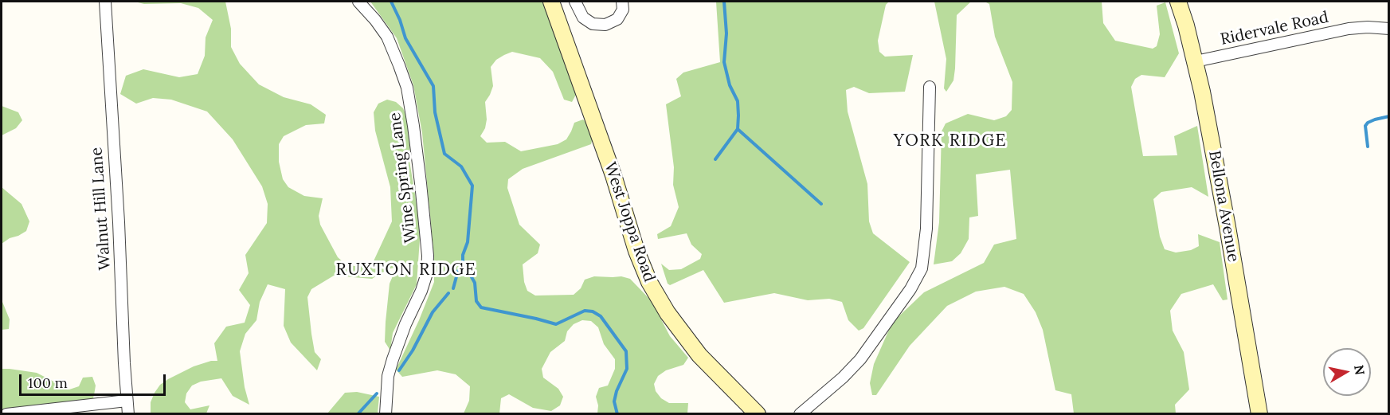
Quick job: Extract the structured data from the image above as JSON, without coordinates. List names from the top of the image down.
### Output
{
  "streets": {
    "street": [
      "Ridervale Road",
      "Wine Spring Lane",
      "Bellona Avenue",
      "Walnut Hill Lane",
      "West Joppa Road"
    ]
  },
  "crossings": [
    ["Ridervale Road", "Bellona Avenue"]
  ],
  "districts": ["YORK RIDGE", "RUXTON RIDGE"],
  "scale_bar": "100 m",
  "north": "right"
}
